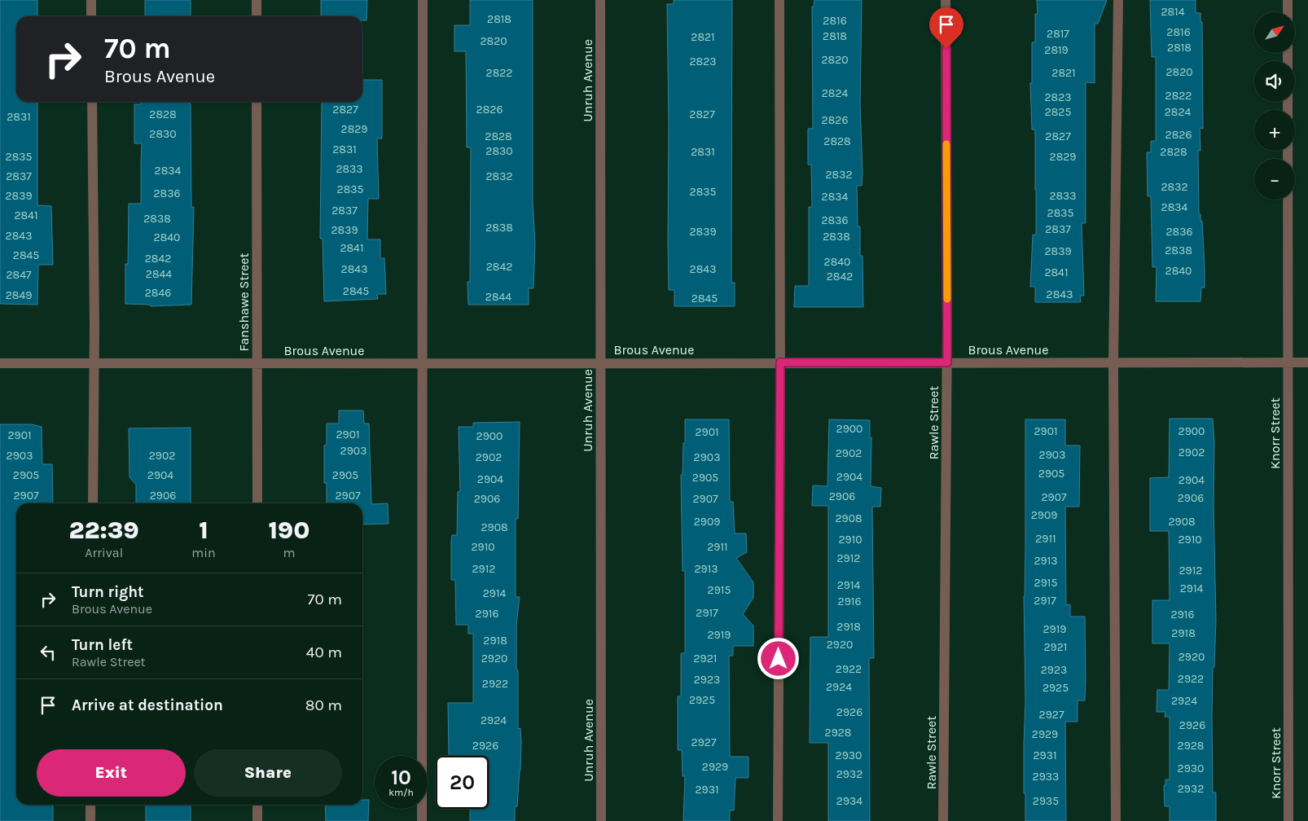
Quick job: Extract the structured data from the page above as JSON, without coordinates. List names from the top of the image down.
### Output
{
  "streets": {
    "street": [
      "Unruh Avenue",
      "Fanshawe Street",
      "Brous Avenue",
      "Rawle Street",
      "Knorr Street"
    ]
  },
  "crossings": [
    ["Unruh Avenue", "Brous Avenue"],
    ["Fanshawe Street", "Brous Avenue"],
    ["Brous Avenue", "Rawle Street"],
    ["Brous Avenue", "Knorr Street"]
  ],
  "house_numbers": [
    "2814",
    "2818",
    "2816",
    "2816",
    "2817",
    "2818",
    "2821",
    "2820",
    "2818",
    "2819",
    "2820",
    "2823",
    "2820",
    "2822",
    "2821",
    "2824",
    "2822",
    "2823",
    "2827",
    "2826",
    "2825",
    "2824",
    "2828",
    "2827",
    "2831",
    "2826",
    "2829",
    "2830",
    "2826",
    "2828",
    "2827",
    "2828",
    "2831",
    "2830",
    "2831",
    "2828",
    "2835",
    "2829",
    "2833",
    "2834",
    "2832",
    "2837",
    "2832",
    "2832",
    "2835",
    "2835",
    "2836",
    "2839",
    "2833",
    "2834",
    "2834",
    "2837",
    "2835",
    "2841",
    "2838",
    "2836",
    "2838",
    "2837",
    "2839",
    "2839",
    "2836",
    "2843",
    "2838",
    "2840",
    "2841",
    "2838",
    "2839",
    "2845",
    "2842",
    "2840",
    "2842",
    "2843",
    "2843",
    "2840",
    "2841",
    "2844",
    "2847",
    "2842",
    "2845",
    "2846",
    "2843",
    "2849",
    "2844",
    "2845",
    "2900",
    "2901",
    "2900",
    "2901",
    "2901",
    "2901",
    "2900",
    "2903",
    "2902",
    "2902",
    "2903",
    "2903",
    "2902",
    "2902",
    "2903",
    "2905",
    "2905",
    "2904",
    "2905",
    "2904",
    "2905",
    "2904",
    "2904",
    "2907",
    "2906",
    "2907",
    "2906",
    "2907",
    "2906",
    "2906",
    "2907",
    "2909",
    "2908",
    "2909",
    "2908",
    "2908",
    "2911",
    "2910",
    "2910",
    "2910",
    "2911",
    "2912",
    "2913",
    "2912",
    "2913",
    "2912",
    "2915",
    "2914",
    "2914",
    "2915",
    "2914",
    "2917",
    "2916",
    "2917",
    "2916",
    "2916",
    "2918",
    "2919",
    "2918",
    "2919",
    "2918",
    "2920",
    "2921",
    "2920",
    "2920",
    "2921",
    "2922",
    "2923",
    "2922",
    "2923",
    "2922",
    "2924",
    "2925",
    "2925",
    "2924",
    "2926",
    "2927",
    "2924",
    "2926",
    "2928",
    "2929",
    "2927",
    "2926",
    "2928",
    "2930",
    "2931",
    "2929",
    "2930",
    "2932",
    "2933",
    "2932",
    "2931",
    "2934",
    "2935"
  ],
  "north": "top right",
  "page": {
    "map_buttons": ["+", "−"],
    "turn": ["70 m", "Brous Avenue"],
    "eta": [
      "22:39",
      "Arrival",
      "1",
      "min",
      "190",
      "m"
    ],
    "list": [
      {
        "name": "Turn right",
        "note": "Brous Avenue",
        "value": "70 m"
      },
      {
        "name": "Turn left",
        "note": "Rawle Street",
        "value": "40 m"
      },
      {
        "name": "Arrive at destination",
        "value": "80 m"
      }
    ],
    "buttons": ["Exit", "Share"],
    "speed": "10 km/h",
    "limit": "20"
  }
}
